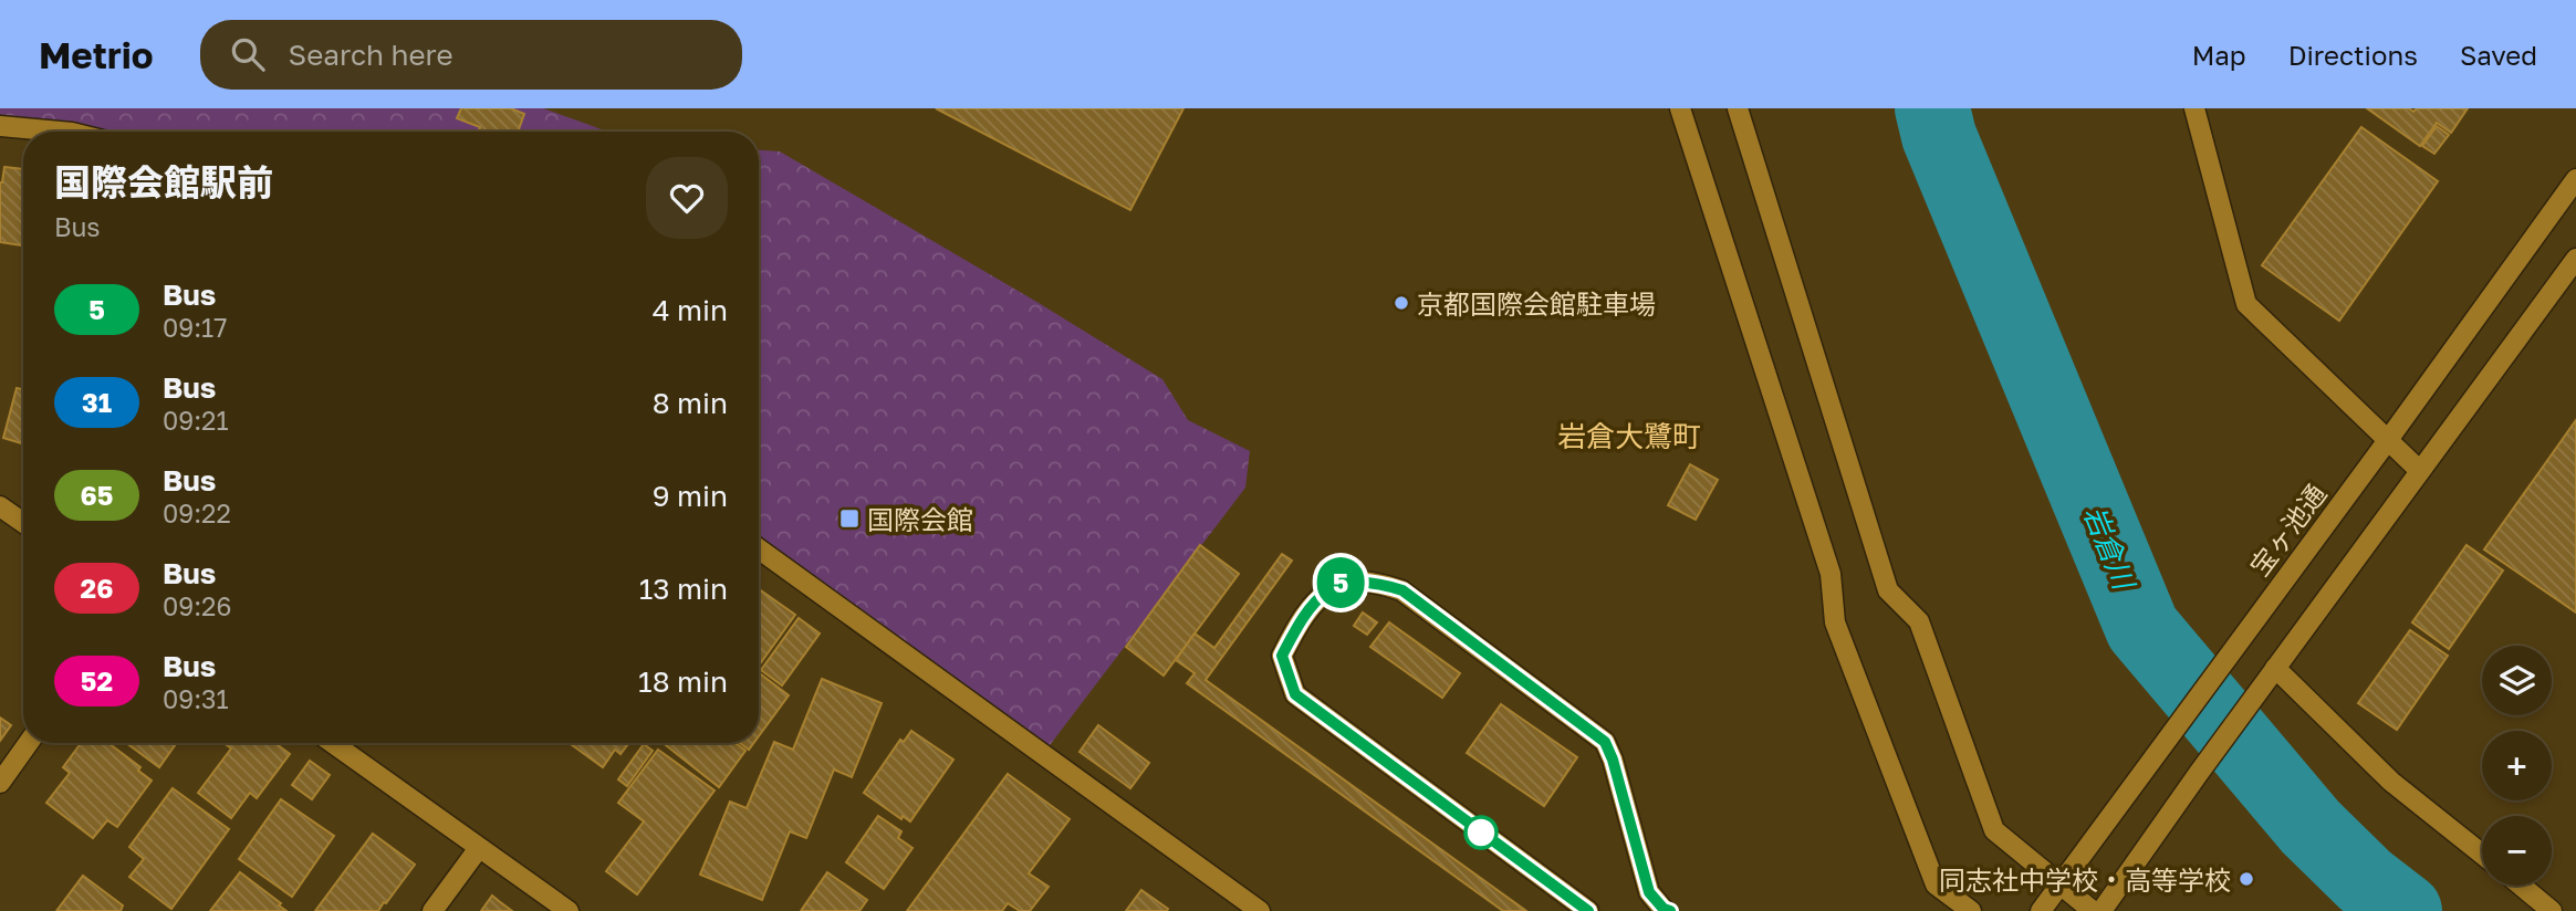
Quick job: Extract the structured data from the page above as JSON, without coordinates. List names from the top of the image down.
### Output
{
  "streets": {
    "street": ["宝ヶ池通"]
  },
  "districts": ["岩倉大鷺町"],
  "water": ["岩倉川"],
  "places": {
    "other": ["京都国際会館駐車場", "同志社中学校・高等学校"],
    "transit": ["国際会館"]
  },
  "lines": ["bus line 5"],
  "page": {
    "header": "Metrio",
    "search": "Search here",
    "nav": ["Map", "Directions", "Saved"],
    "on_map": "5",
    "heading": ["国際会館駅前", "Bus"],
    "list": [
      {
        "mark": "5",
        "name": "Bus",
        "note": "09:17",
        "value": "4 min"
      },
      {
        "mark": "31",
        "name": "Bus",
        "note": "09:21",
        "value": "8 min"
      },
      {
        "mark": "65",
        "name": "Bus",
        "note": "09:22",
        "value": "9 min"
      },
      {
        "mark": "26",
        "name": "Bus",
        "note": "09:26",
        "value": "13 min"
      },
      {
        "mark": "52",
        "name": "Bus",
        "note": "09:31",
        "value": "18 min"
      }
    ],
    "map_buttons": ["+", "−"]
  }
}
